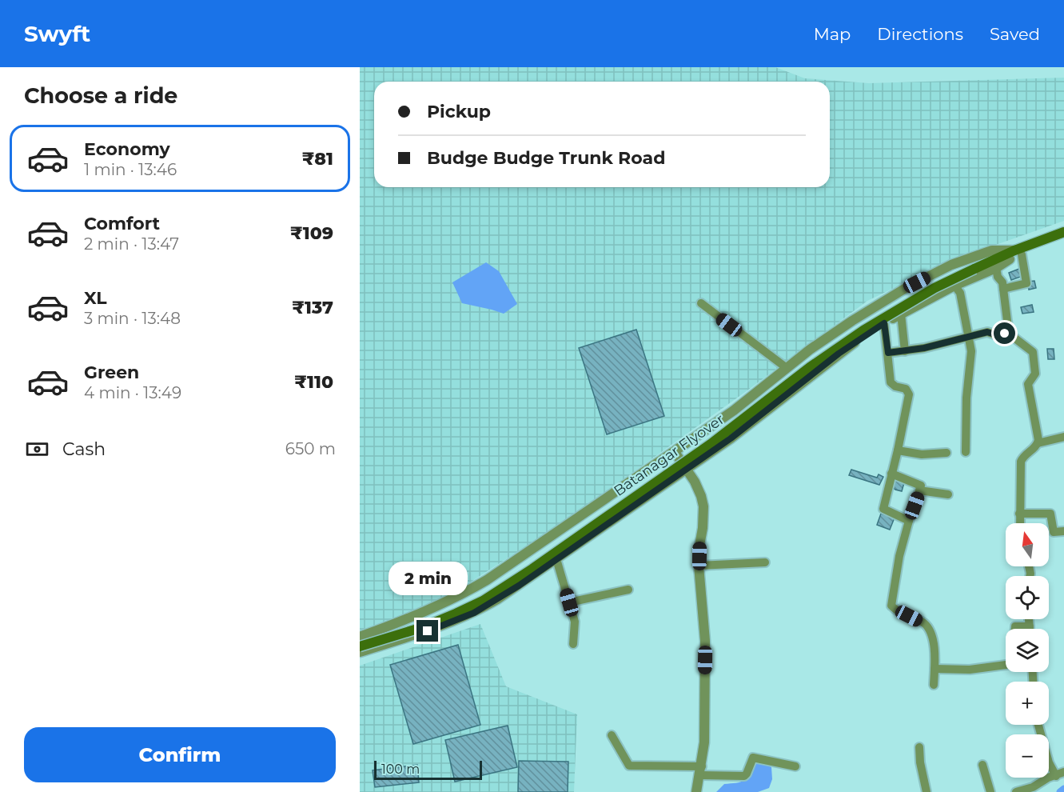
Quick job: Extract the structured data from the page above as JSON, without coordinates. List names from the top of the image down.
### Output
{
  "streets": {
    "main road": ["Batanagar Flyover"]
  },
  "scale_bar": "100 m",
  "north": "top",
  "page": {
    "header": "Swyft",
    "nav": ["Map", "Directions", "Saved"],
    "heading": "Choose a ride",
    "banner": ["Pickup", "Budge Budge Trunk Road"],
    "list": [
      {
        "name": "Economy",
        "note": "1 min · 13:46",
        "value": "₹81"
      },
      {
        "name": "Comfort",
        "note": "2 min · 13:47",
        "value": "₹109"
      },
      {
        "name": "XL",
        "note": "3 min · 13:48",
        "value": "₹137"
      },
      {
        "name": "Green",
        "note": "4 min · 13:49",
        "value": "₹110"
      }
    ],
    "pay": ["Cash", "650 m"],
    "map_buttons": ["+", "−"],
    "bubble": "2 min",
    "buttons": "Confirm",
    "scale": "100 m"
  }
}
